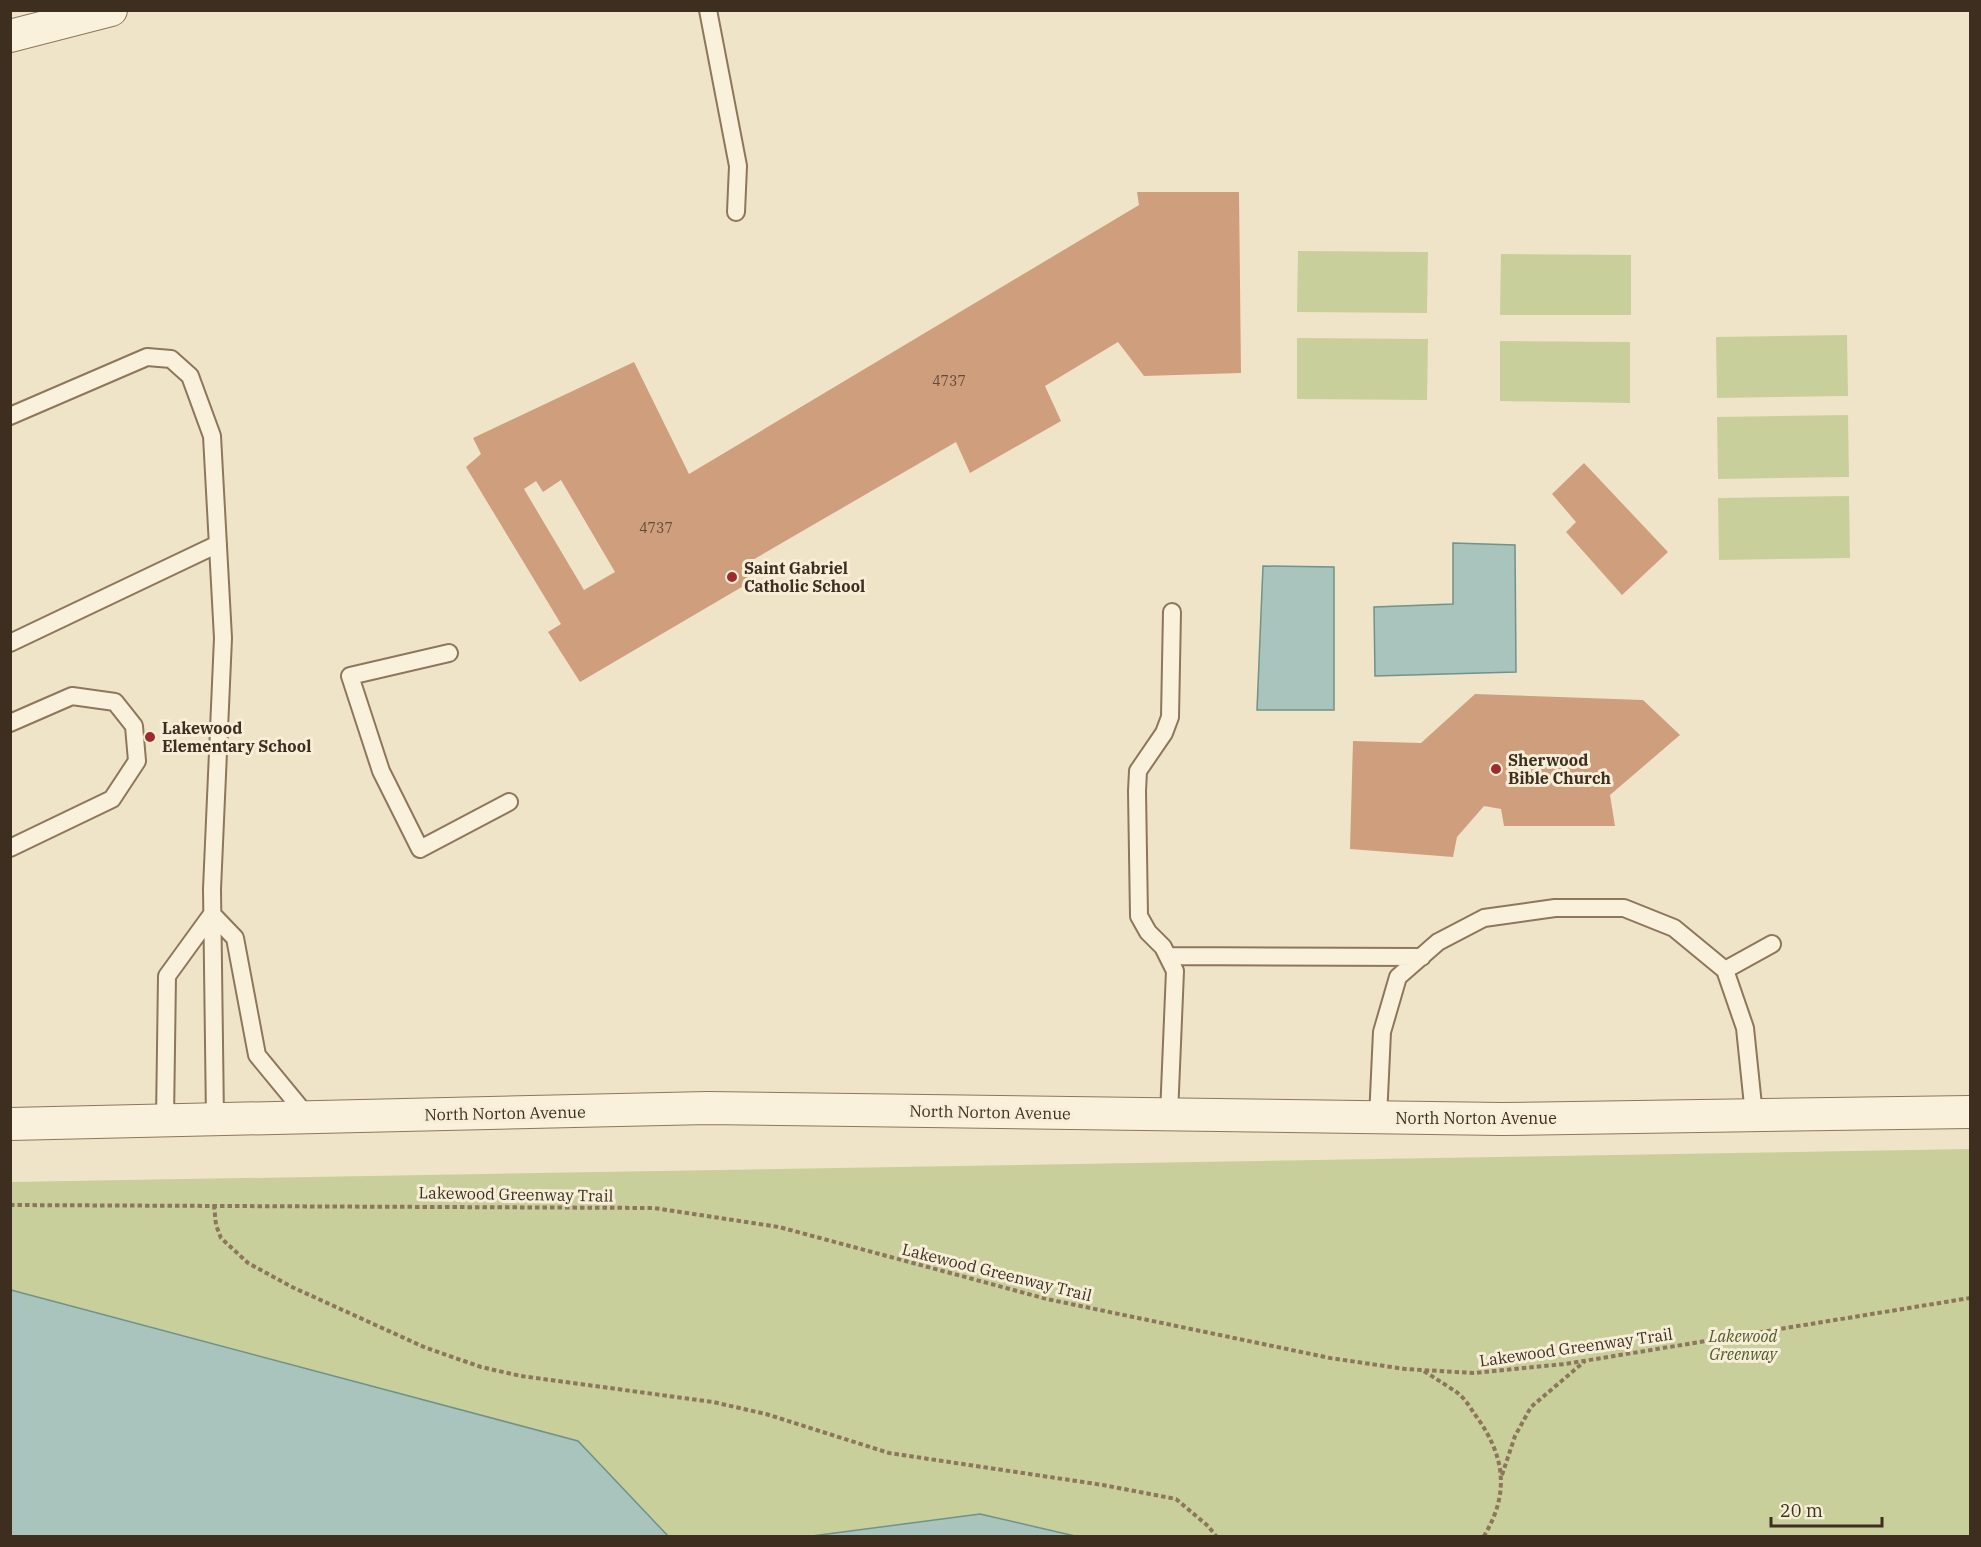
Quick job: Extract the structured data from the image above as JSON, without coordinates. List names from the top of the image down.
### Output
{
  "streets": {
    "street": ["North Norton Avenue"],
    "path": ["Lakewood Greenway Trail"]
  },
  "parks": ["Lakewood Greenway"],
  "places": ["Saint Gabriel Catholic School", "Lakewood Elementary School", "Sherwood Bible Church"],
  "house_numbers": ["4737", "4737"],
  "scale_bar": "20 m"
}
